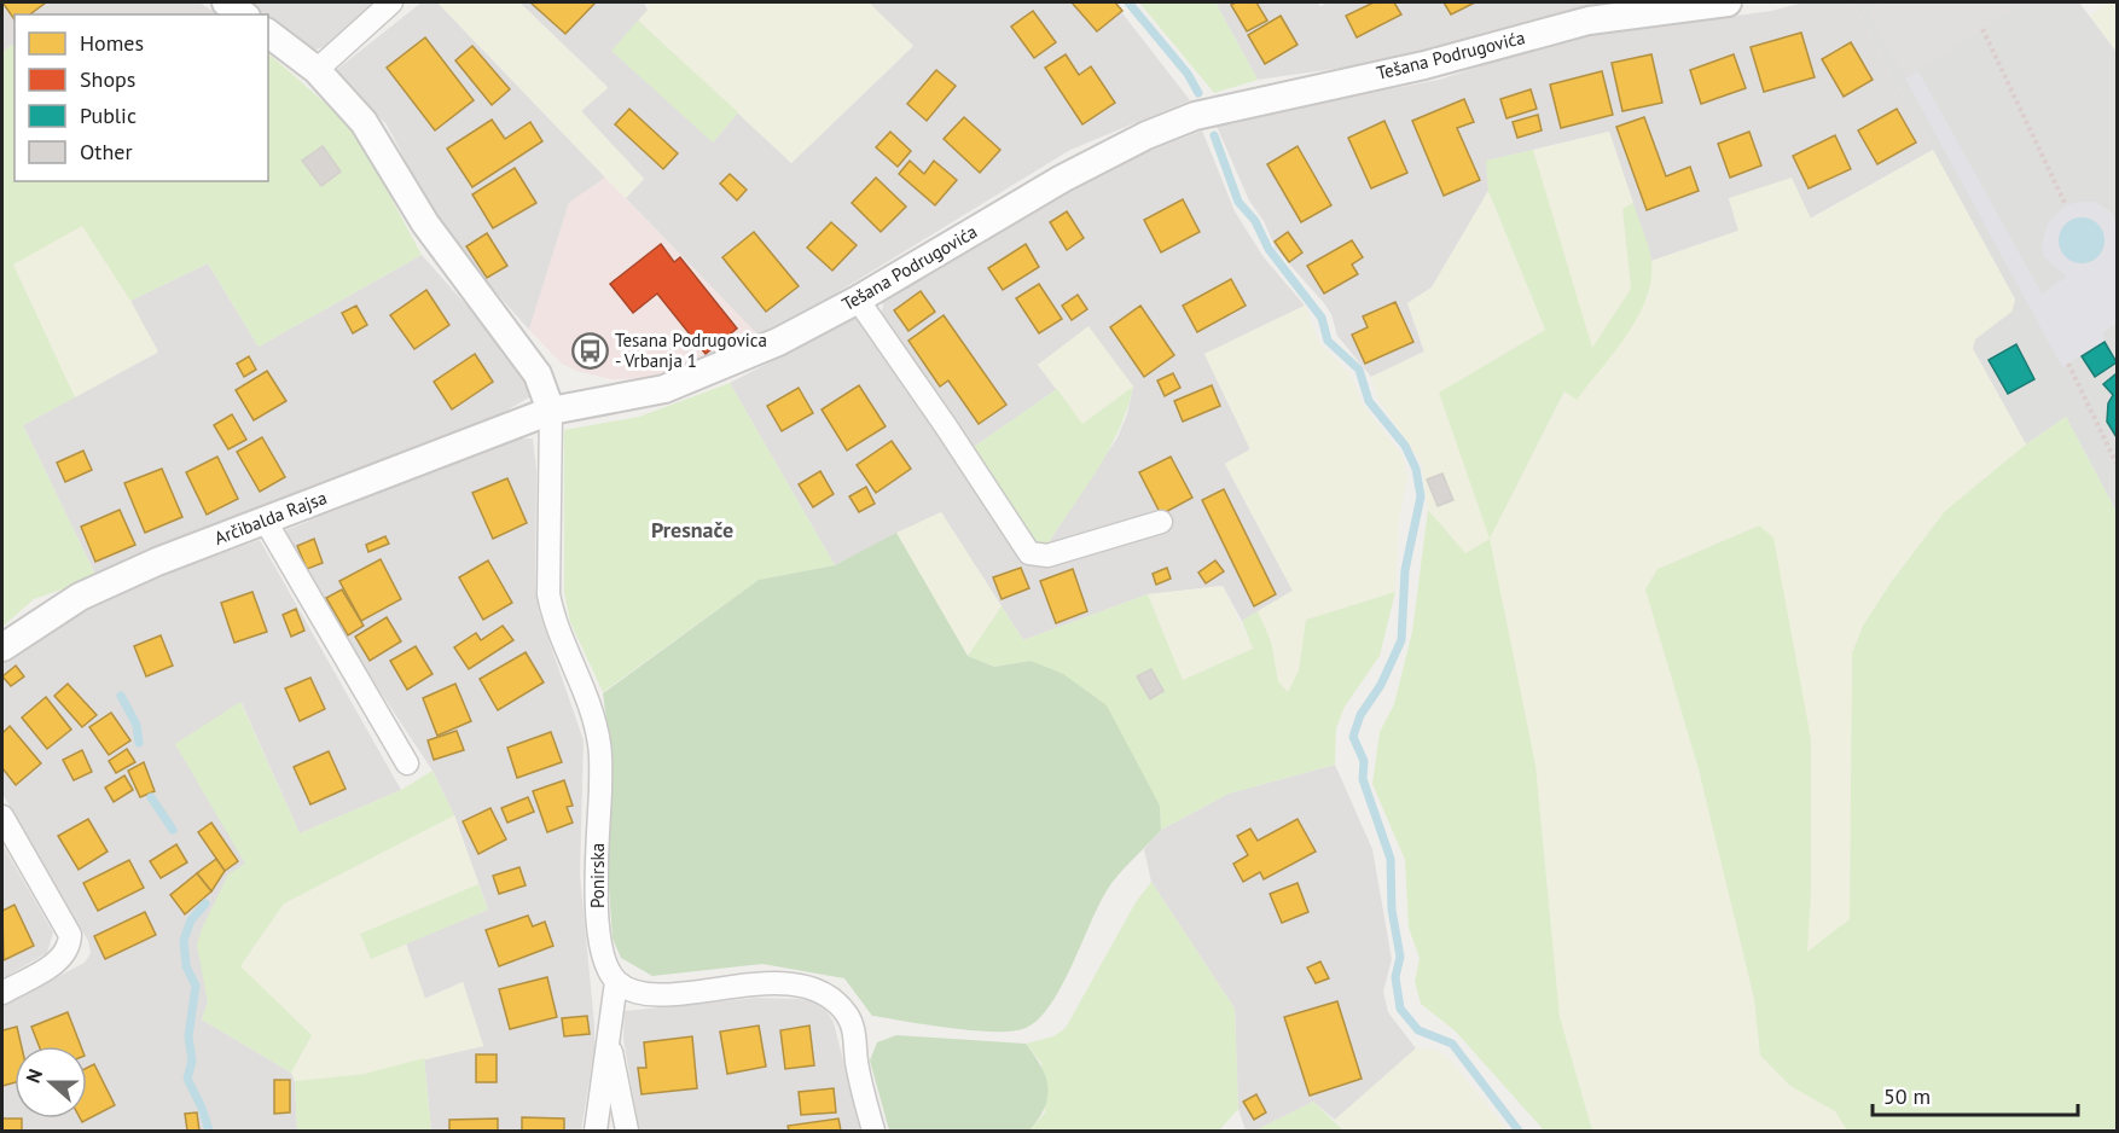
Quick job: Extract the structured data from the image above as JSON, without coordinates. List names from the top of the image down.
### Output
{
  "streets": {
    "street": ["Tešana Podrugovića", "Arčibalda Rajsa", "Ponirska"]
  },
  "crossings": [
    ["Tešana Podrugovića", "Arčibalda Rajsa"],
    ["Tešana Podrugovića", "Ponirska"],
    ["Arčibalda Rajsa", "Ponirska"]
  ],
  "districts": ["Presnače"],
  "places": {
    "bus stop": ["Tesana Podrugovica - Vrbanja 1"]
  },
  "legend": [
    "Homes",
    "Shops",
    "Public",
    "Other"
  ],
  "scale_bar": "50 m",
  "north": "left"
}
